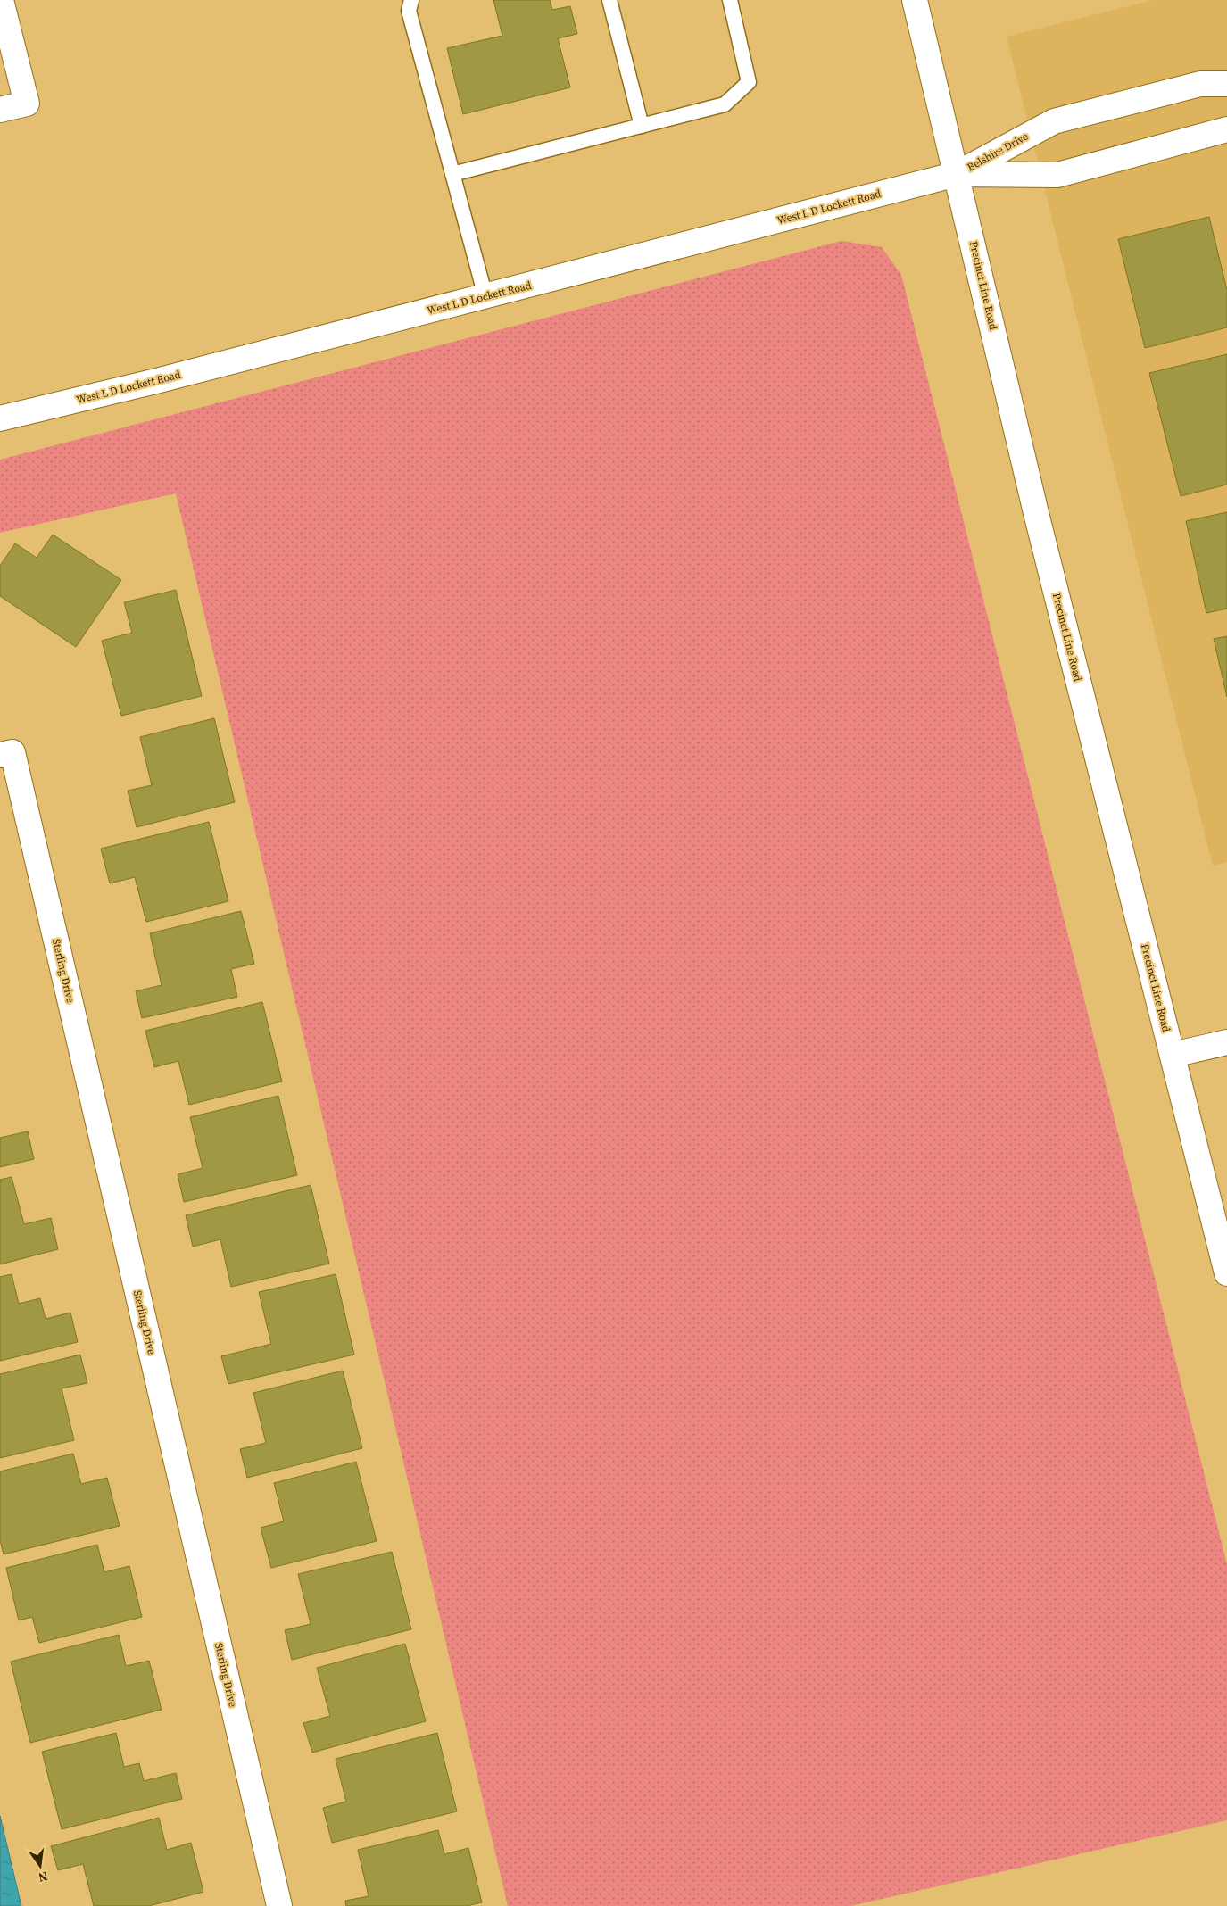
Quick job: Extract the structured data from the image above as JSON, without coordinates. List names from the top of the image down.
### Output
{
  "streets": {
    "main road": [
      "Belshire Drive",
      "West L D Lockett Road",
      "Precinct Line Road",
      "Sterling Drive"
    ]
  },
  "crossings": [
    ["Belshire Drive", "West L D Lockett Road"],
    ["Belshire Drive", "Precinct Line Road"],
    ["West L D Lockett Road", "Precinct Line Road"]
  ],
  "north": "bottom"
}
